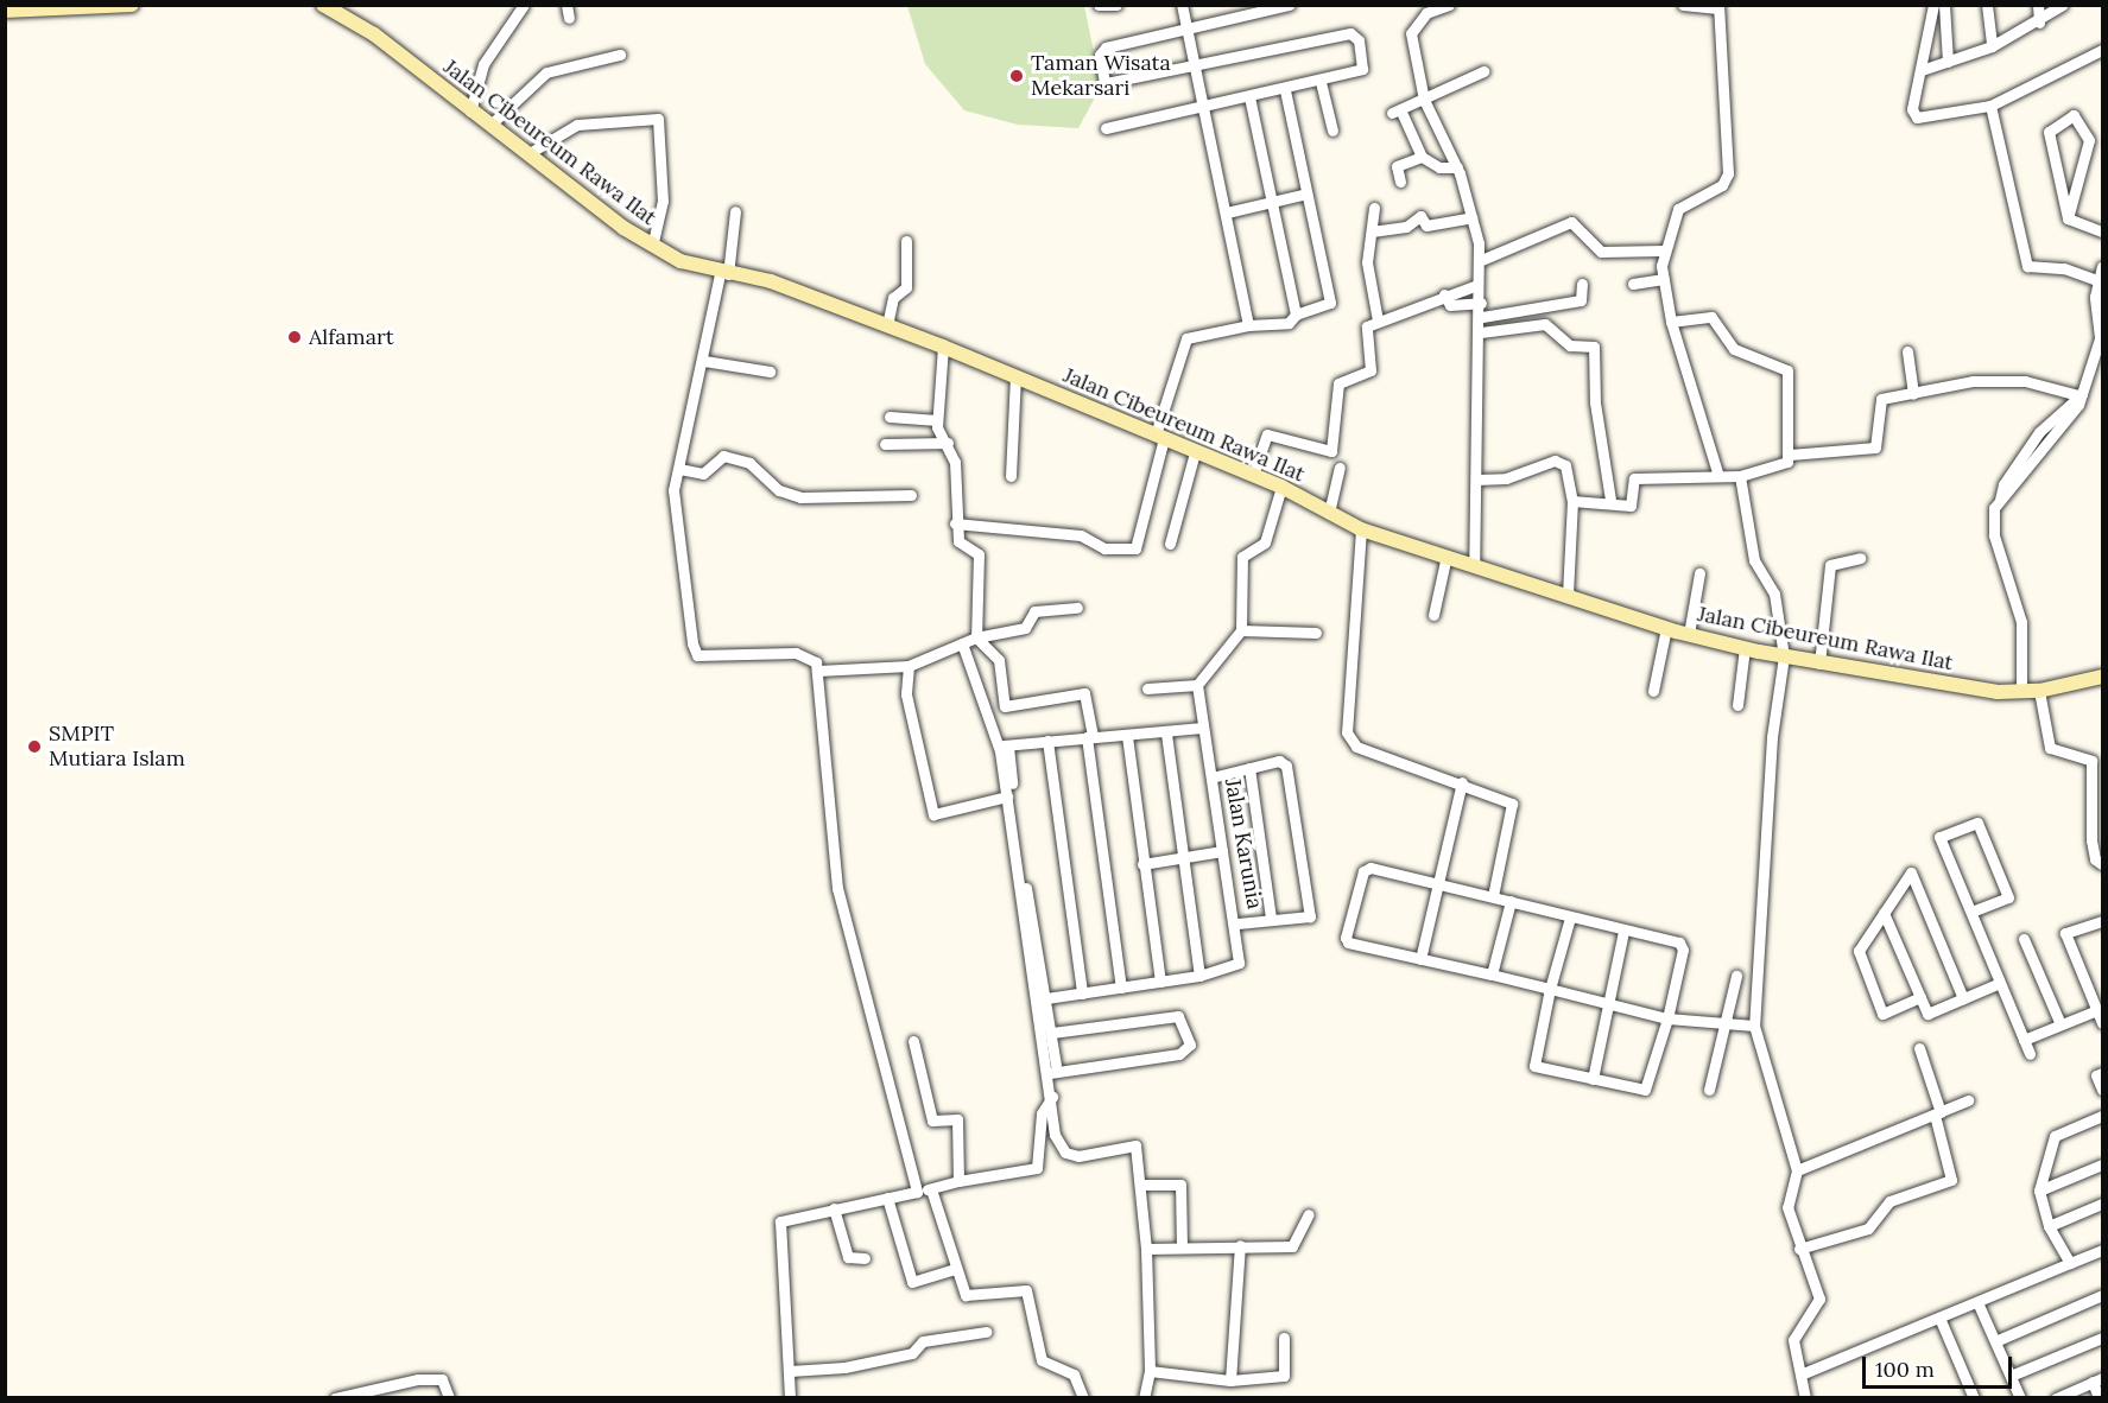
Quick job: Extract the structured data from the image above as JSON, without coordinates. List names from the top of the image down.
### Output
{
  "streets": {
    "street": ["Jalan Cibeureum Rawa Ilat", "Jalan Karunia"]
  },
  "places": ["Taman Wisata Mekarsari", "Alfamart", "SMPIT Mutiara Islam"],
  "scale_bar": "100 m"
}
